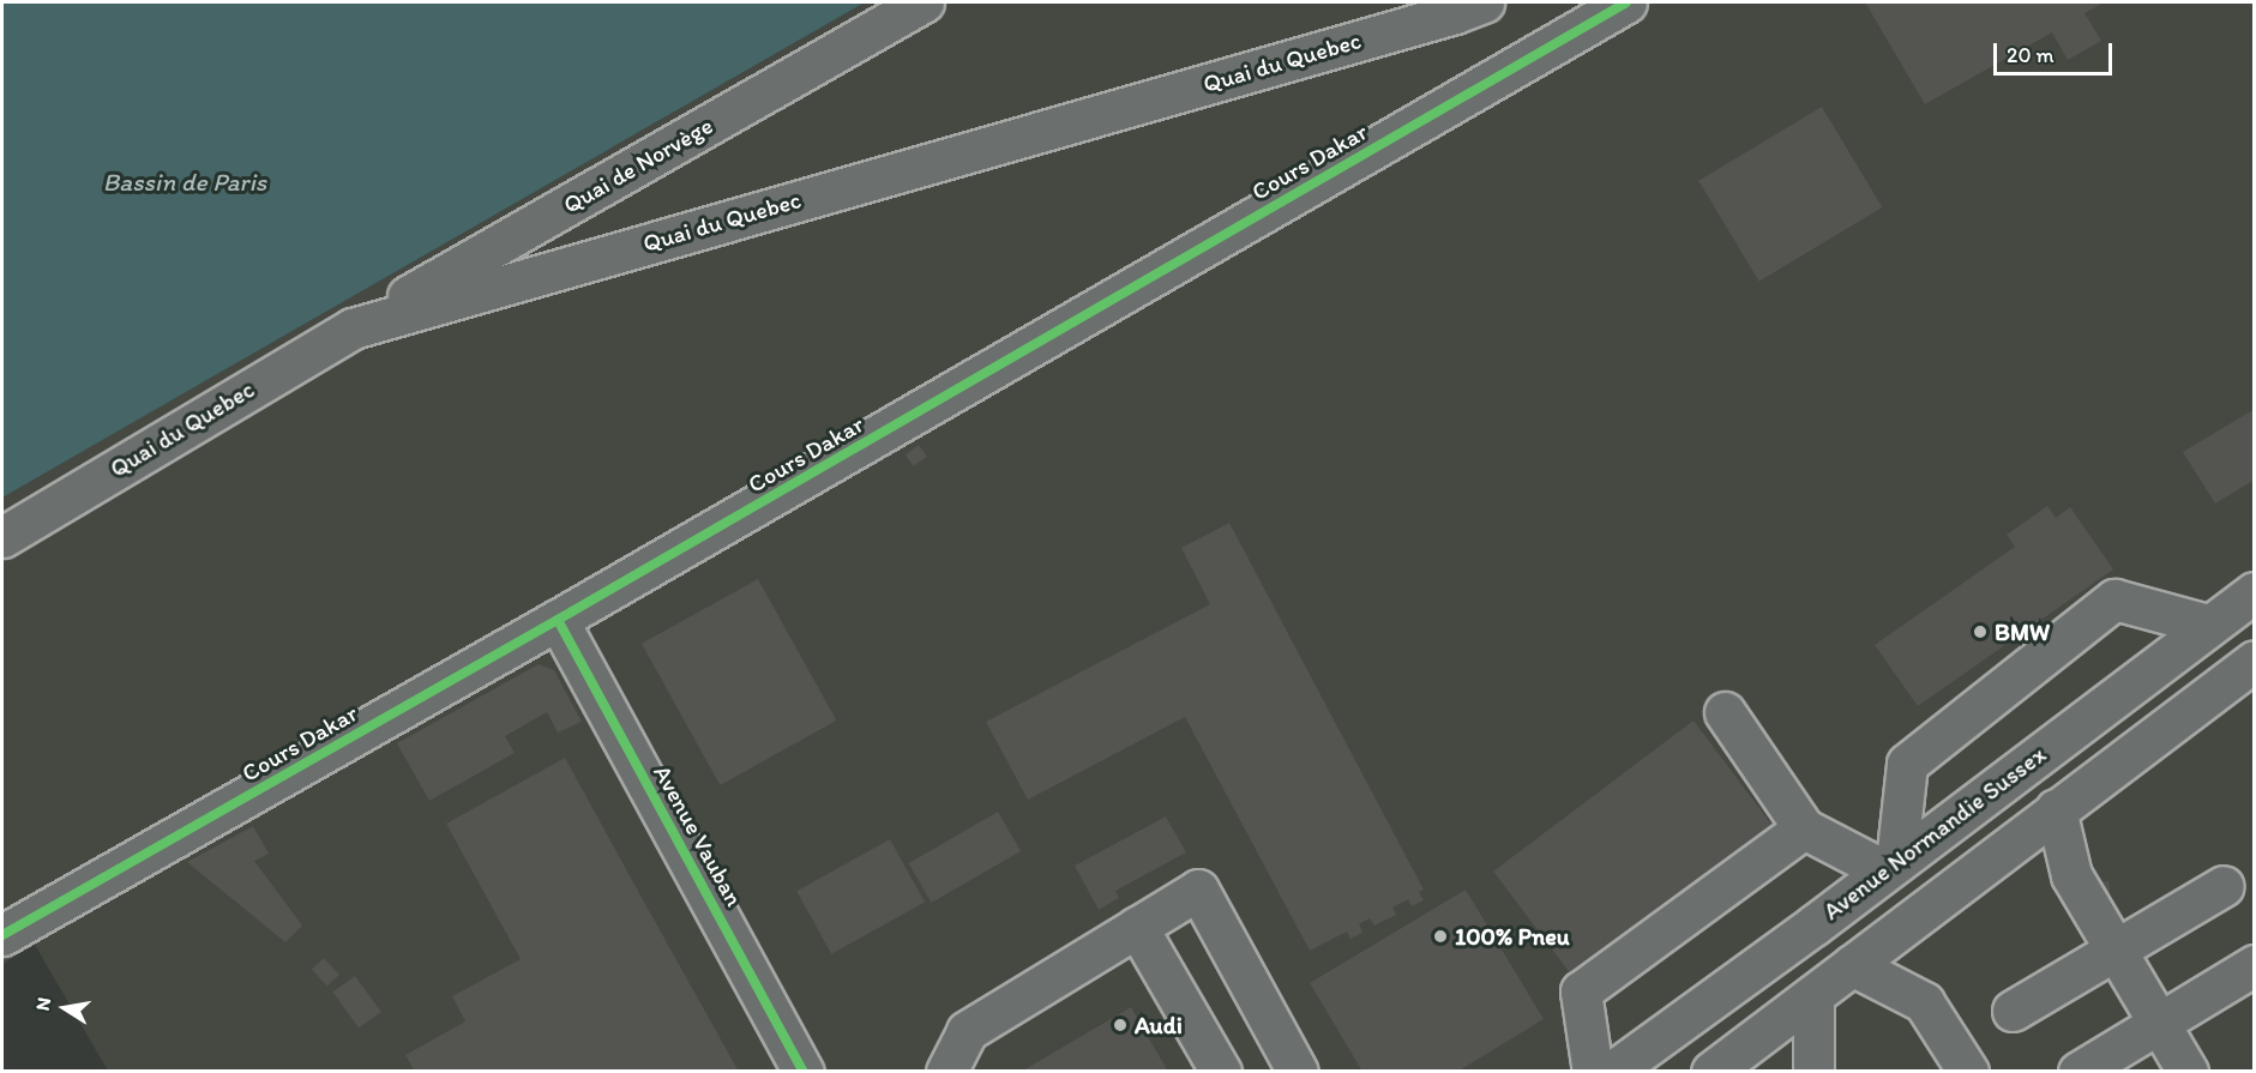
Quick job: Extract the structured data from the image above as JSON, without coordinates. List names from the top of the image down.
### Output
{
  "streets": {
    "street": [
      "Quai du Quebec",
      "Cours Dakar",
      "Quai de Norvège",
      "Avenue Normandie Sussex",
      "Avenue Vauban"
    ]
  },
  "crossings": [
    ["Quai du Quebec", "Quai de Norvège"],
    ["Cours Dakar", "Avenue Vauban"]
  ],
  "water": ["Bassin de Paris"],
  "places": ["BMW", "100% Pneu", "Audi"],
  "scale_bar": "20 m",
  "north": "left"
}
